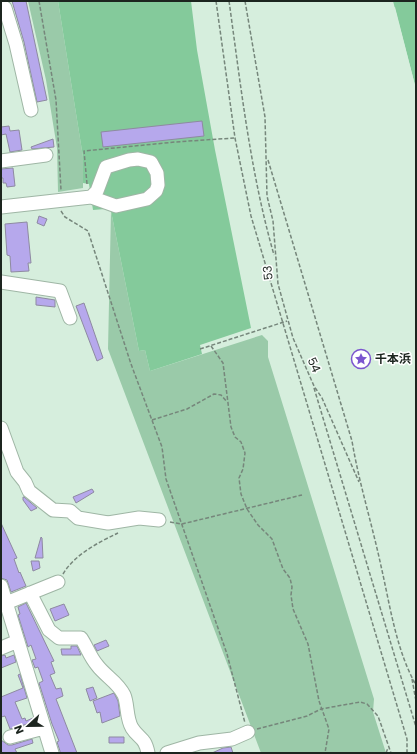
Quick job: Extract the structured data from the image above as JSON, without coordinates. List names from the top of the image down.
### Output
{
  "streets": {
    "path": ["53", "54"]
  },
  "crossings": [
    ["53", "54"]
  ],
  "places": {
    "place": ["千本浜"]
  },
  "north": "left"
}
